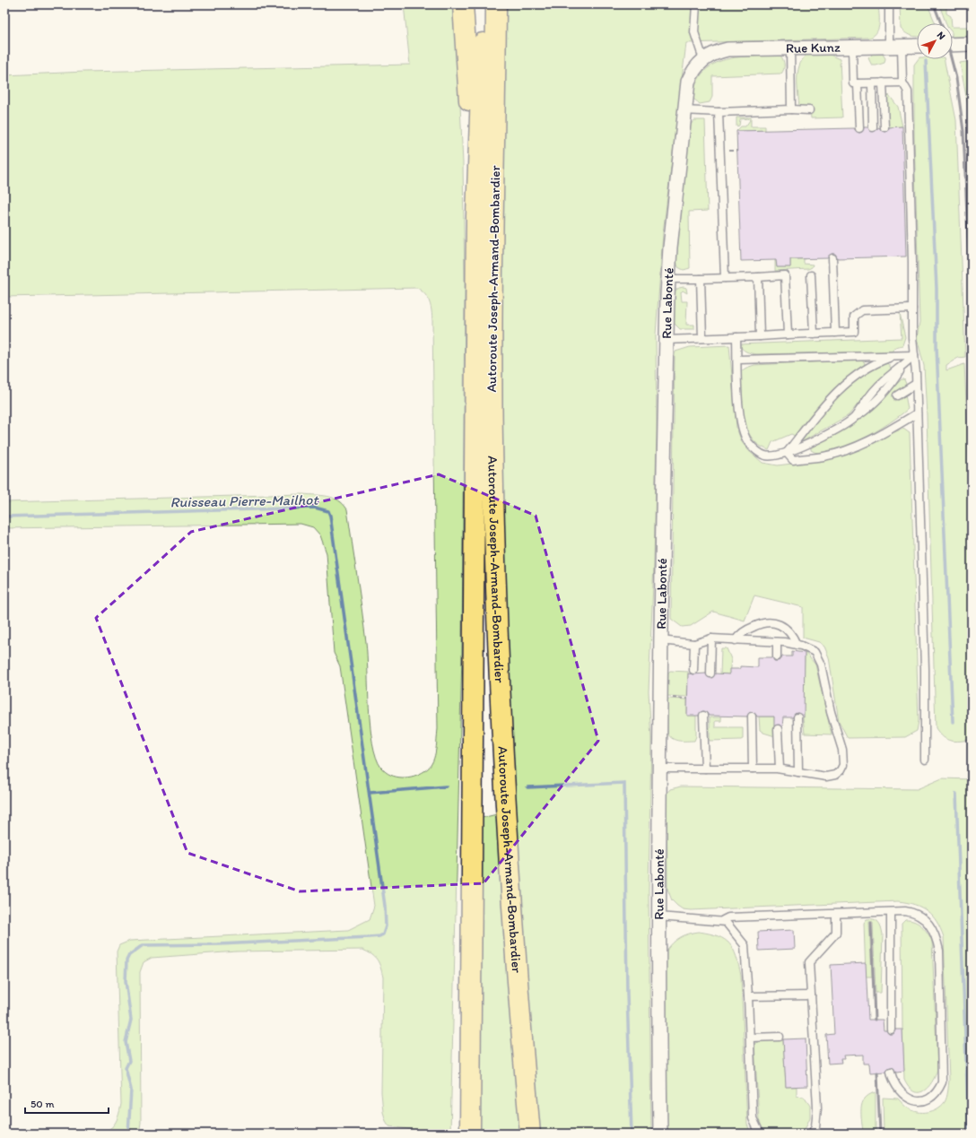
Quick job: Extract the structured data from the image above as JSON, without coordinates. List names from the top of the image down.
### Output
{
  "streets": {
    "highway": ["Autoroute Joseph-Armand-Bombardier"],
    "street": ["Rue Kunz", "Rue Labonté"]
  },
  "crossings": [
    ["Rue Kunz", "Rue Labonté"]
  ],
  "water": ["Ruisseau Pierre-Mailhot"],
  "scale_bar": "50 m",
  "north": "top right"
}
